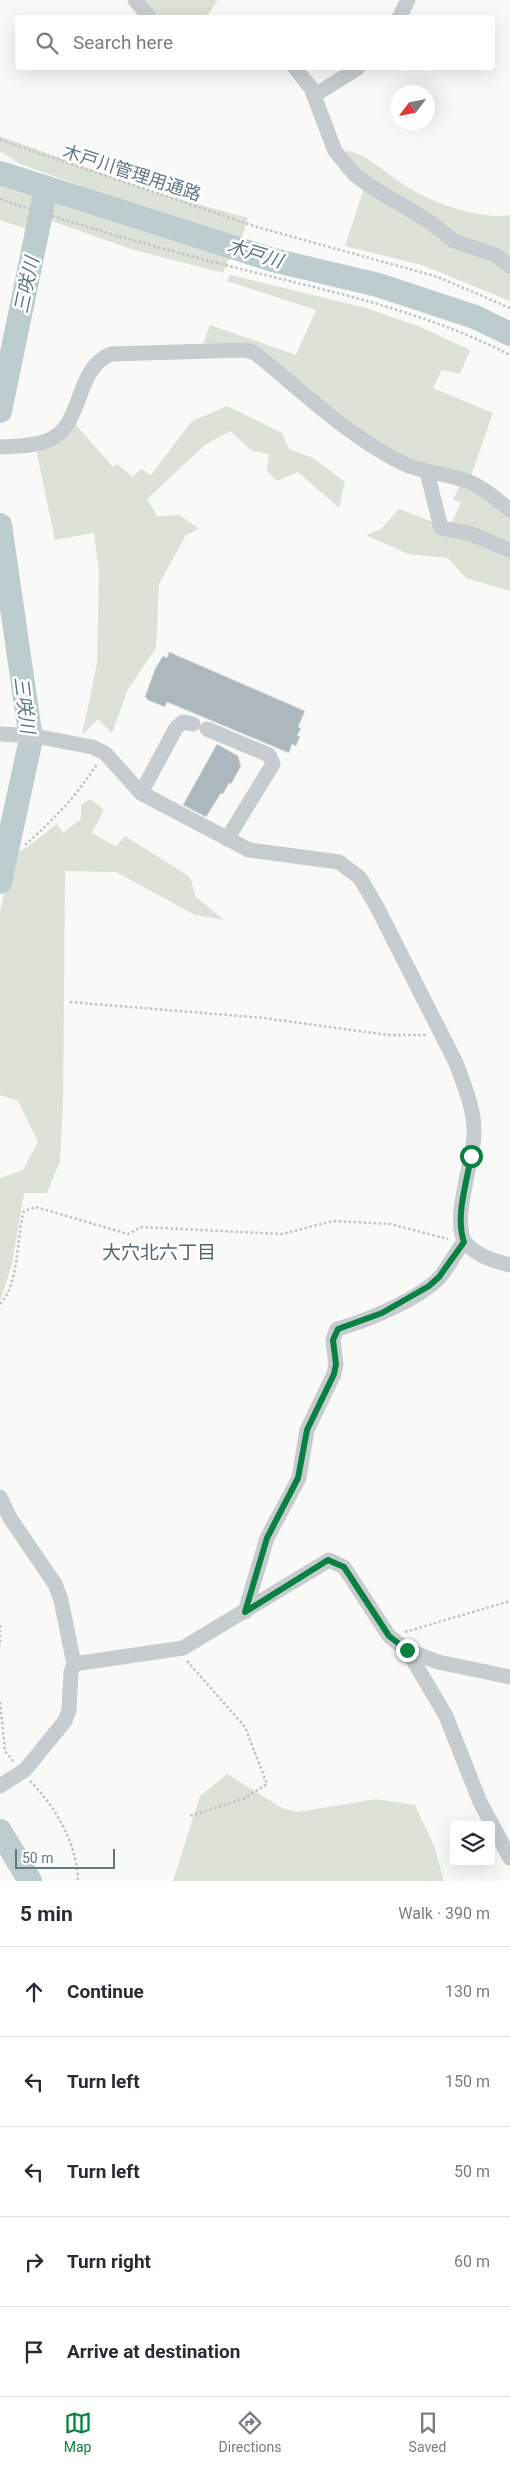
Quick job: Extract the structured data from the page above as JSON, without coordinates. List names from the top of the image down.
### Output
{
  "streets": {
    "path": ["木戸川管理用通路"]
  },
  "districts": ["大穴北六丁目"],
  "water": ["木戸川", "三咲川"],
  "scale_bar": "50 m",
  "north": "bottom left",
  "page": {
    "search": "Search here",
    "scale": "50 m",
    "heading": ["5 min", "Walk · 390 m"],
    "list": [
      ["Continue", "130 m"],
      ["Turn left", "150 m"],
      ["Turn left", "50 m"],
      ["Turn right", "60 m"],
      "Arrive at destination"
    ],
    "nav": ["Map", "Directions", "Saved"]
  }
}
